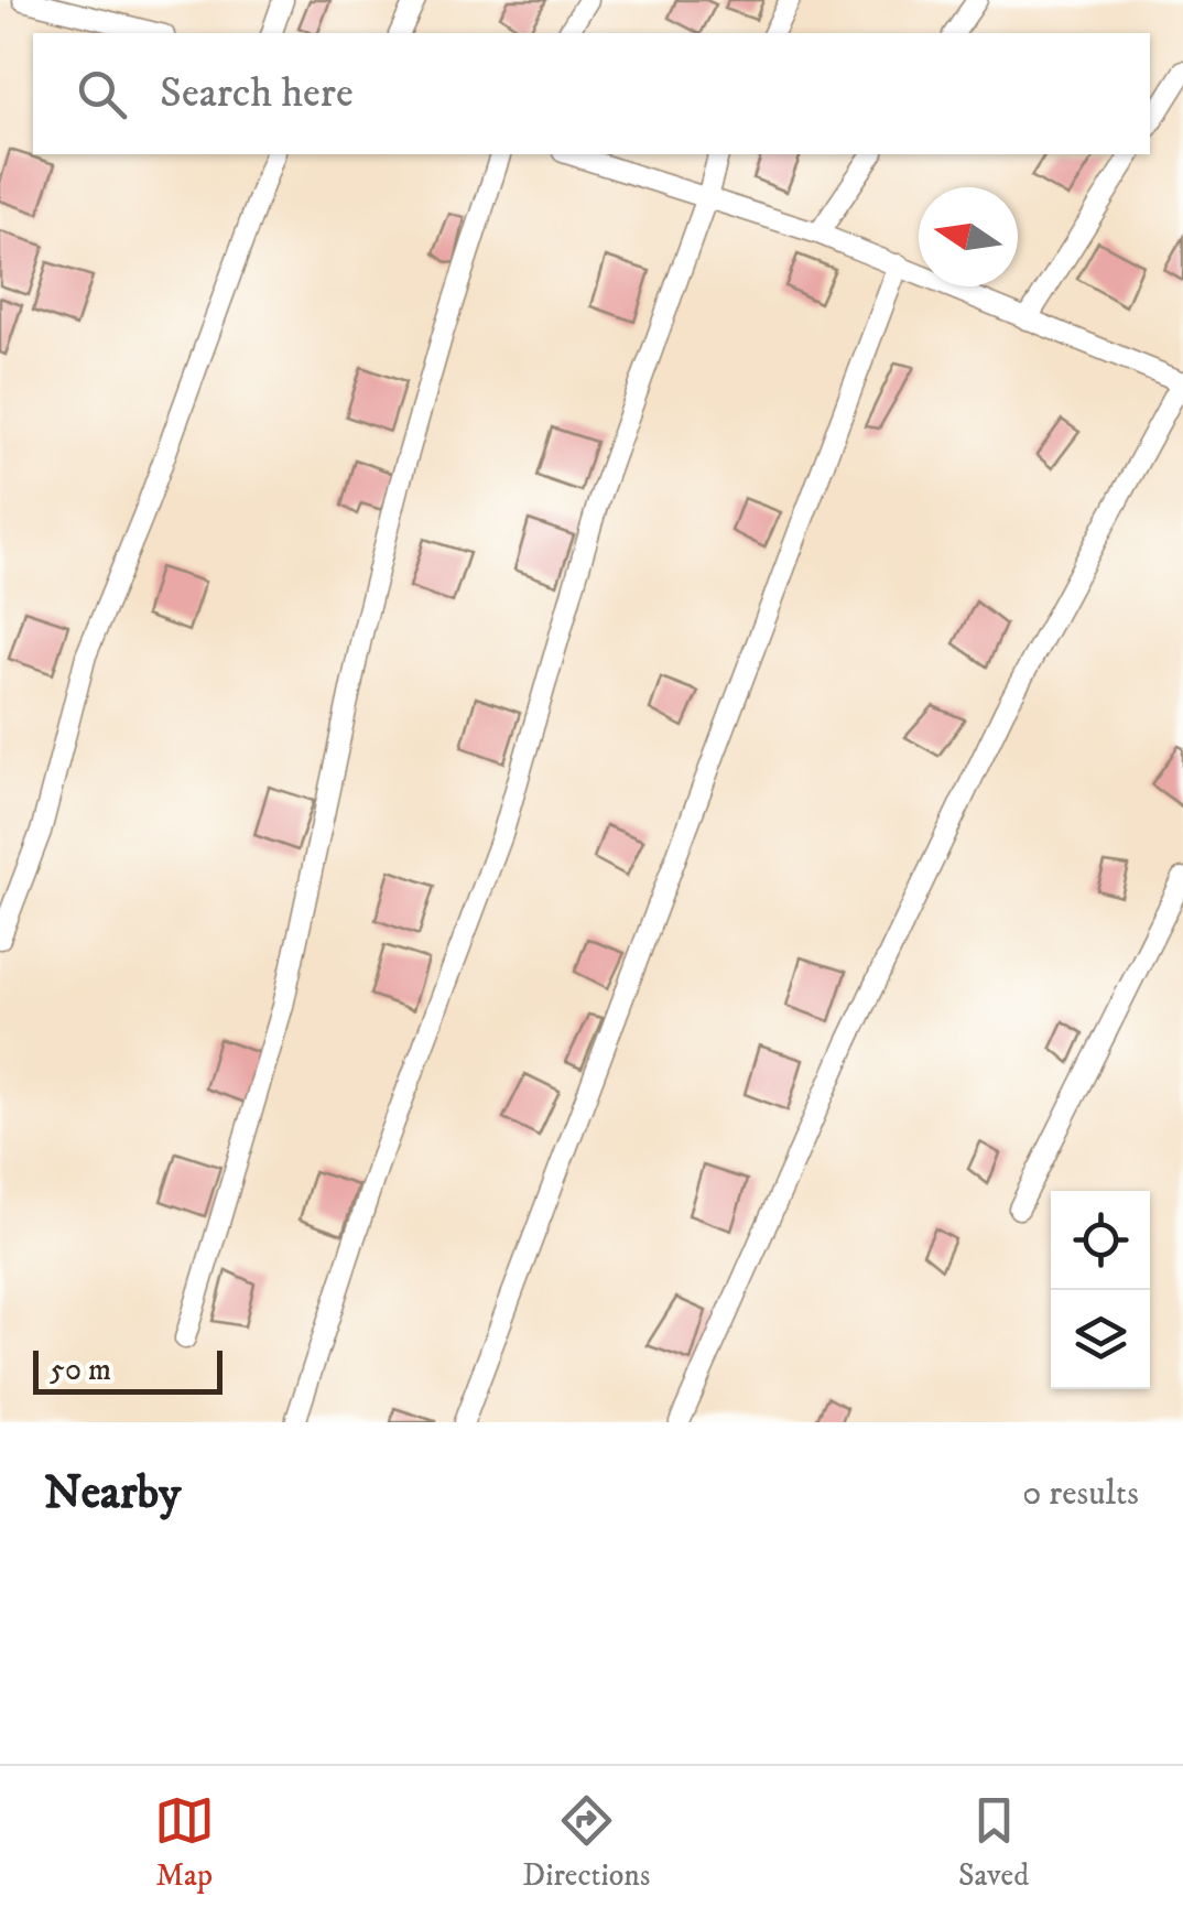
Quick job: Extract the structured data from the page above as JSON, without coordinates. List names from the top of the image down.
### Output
{
  "scale_bar": "50 m",
  "north": "left",
  "page": {
    "search": "Search here",
    "scale": "50 m",
    "heading": ["Nearby", "0 results"],
    "nav": ["Map", "Directions", "Saved"]
  }
}
